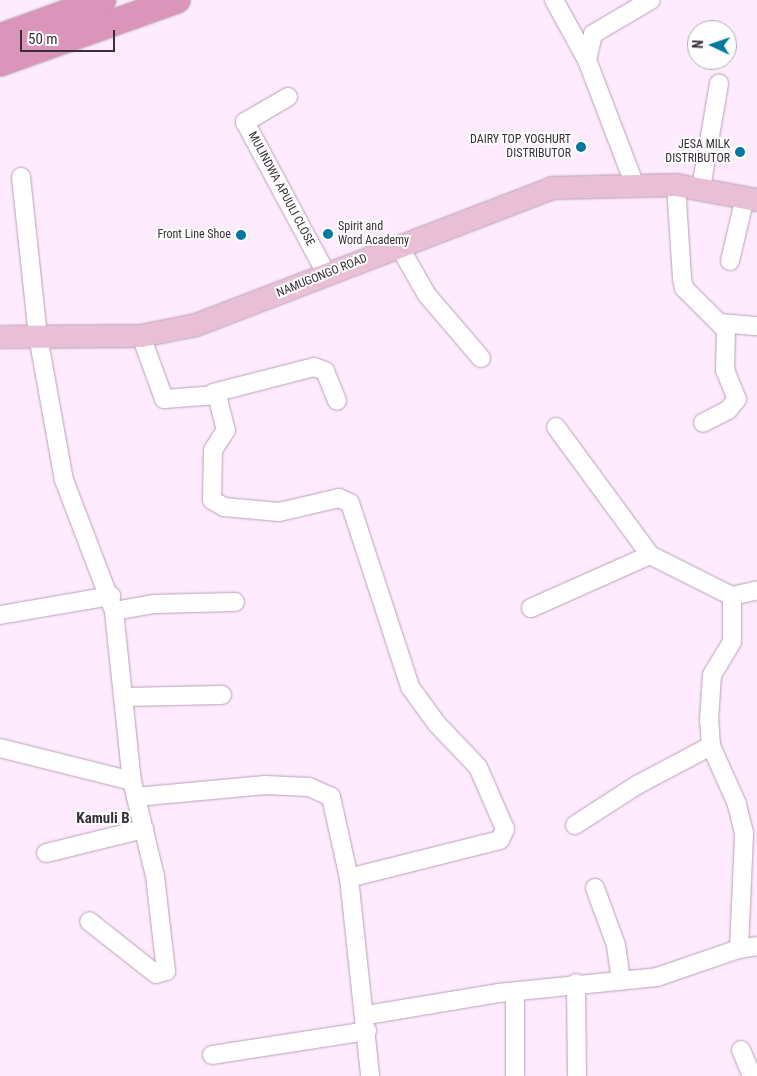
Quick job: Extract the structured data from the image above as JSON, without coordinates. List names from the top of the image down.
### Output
{
  "streets": {
    "main road": ["NAMUGONGO ROAD"],
    "street": ["MULINDWA APUULI CLOSE"]
  },
  "crossings": [
    ["MULINDWA APUULI CLOSE", "NAMUGONGO ROAD"]
  ],
  "districts": ["Kamuli B"],
  "places": [
    "DAIRY TOP YOGHURT DISTRIBUTOR",
    "JESA MILK DISTRIBUTOR",
    "Spirit and Word Academy",
    "Front Line Shoe"
  ],
  "scale_bar": "50 m",
  "north": "left"
}
